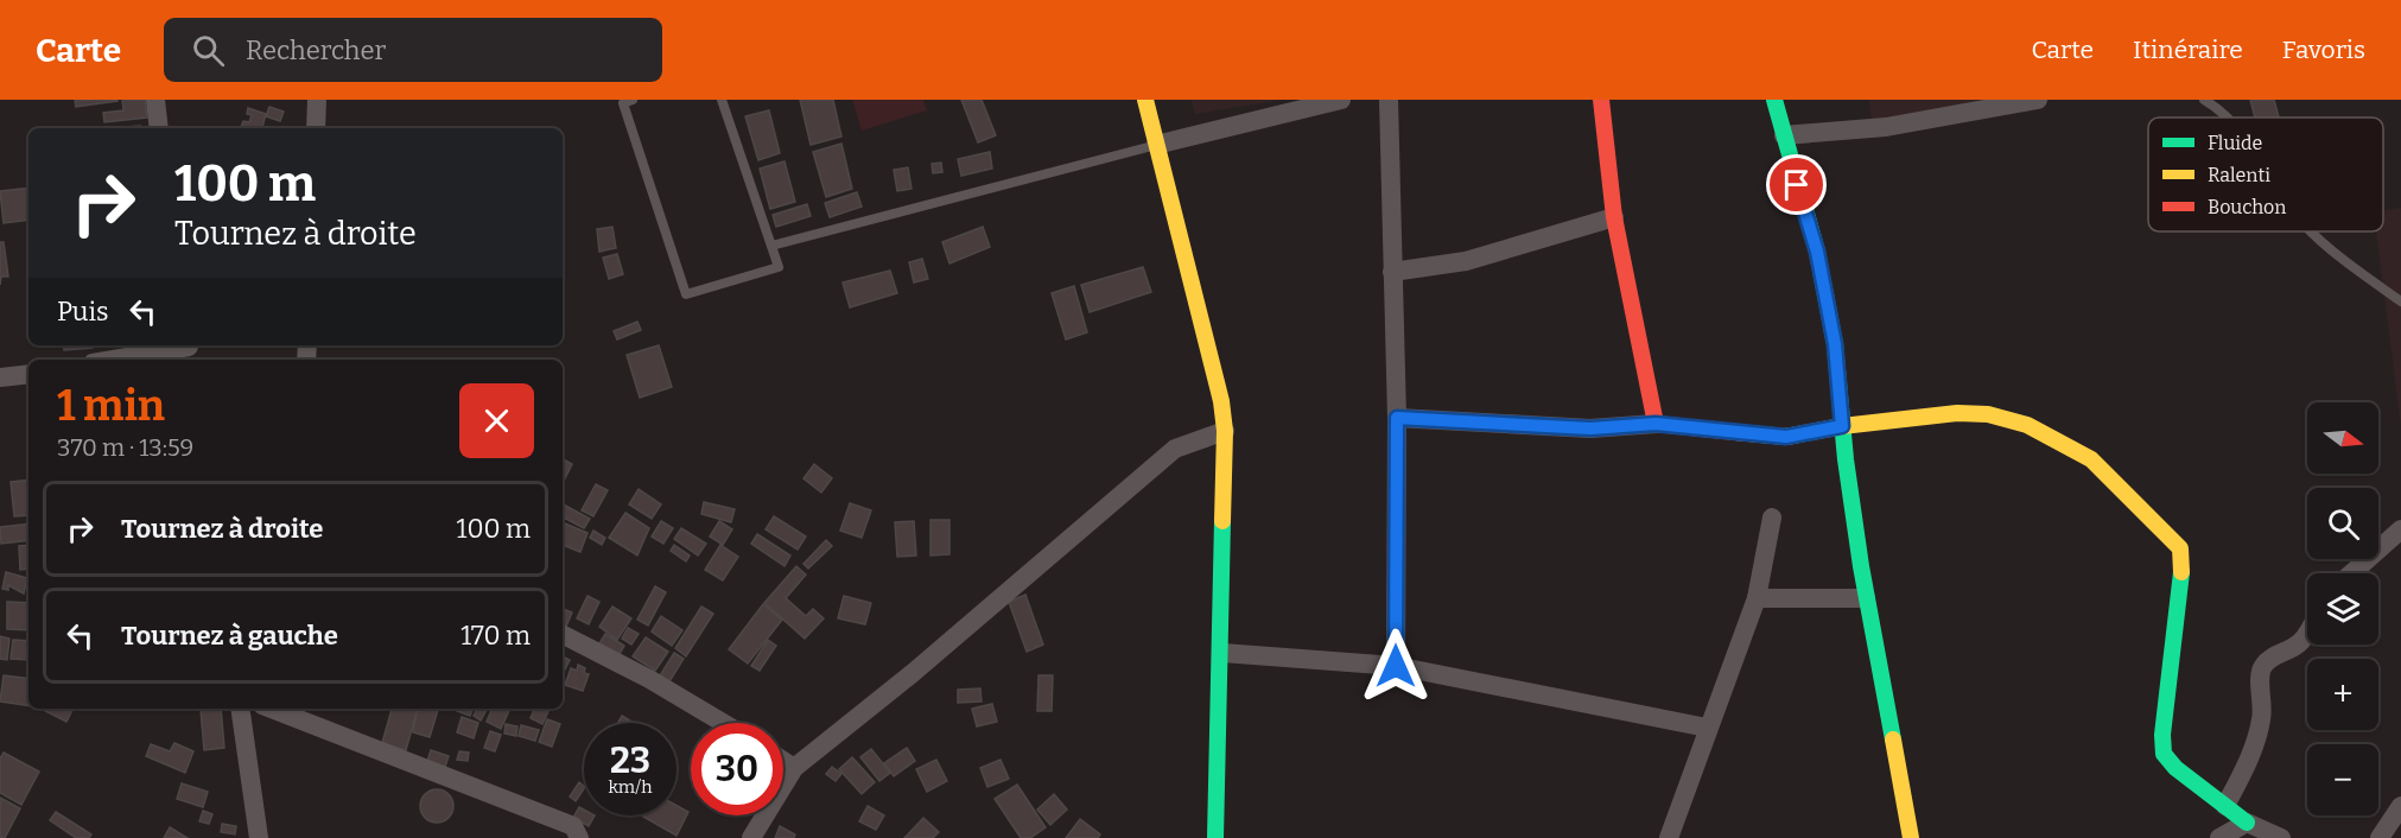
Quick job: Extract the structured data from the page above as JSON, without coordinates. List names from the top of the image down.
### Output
{
  "legend": ["Fluide", "Ralenti", "Bouchon"],
  "north": "right",
  "page": {
    "header": "Carte",
    "search": "Rechercher",
    "nav": ["Carte", "Itinéraire", "Favoris"],
    "turn": ["100 m", "Tournez à droite"],
    "then": "Puis",
    "heading": ["1 min", "370 m · 13:59"],
    "map_buttons": ["+", "−"],
    "list": [
      {
        "name": "Tournez à droite",
        "value": "100 m"
      },
      {
        "name": "Tournez à gauche",
        "value": "170 m"
      }
    ],
    "speed": "23 km/h",
    "limit": "30"
  }
}
